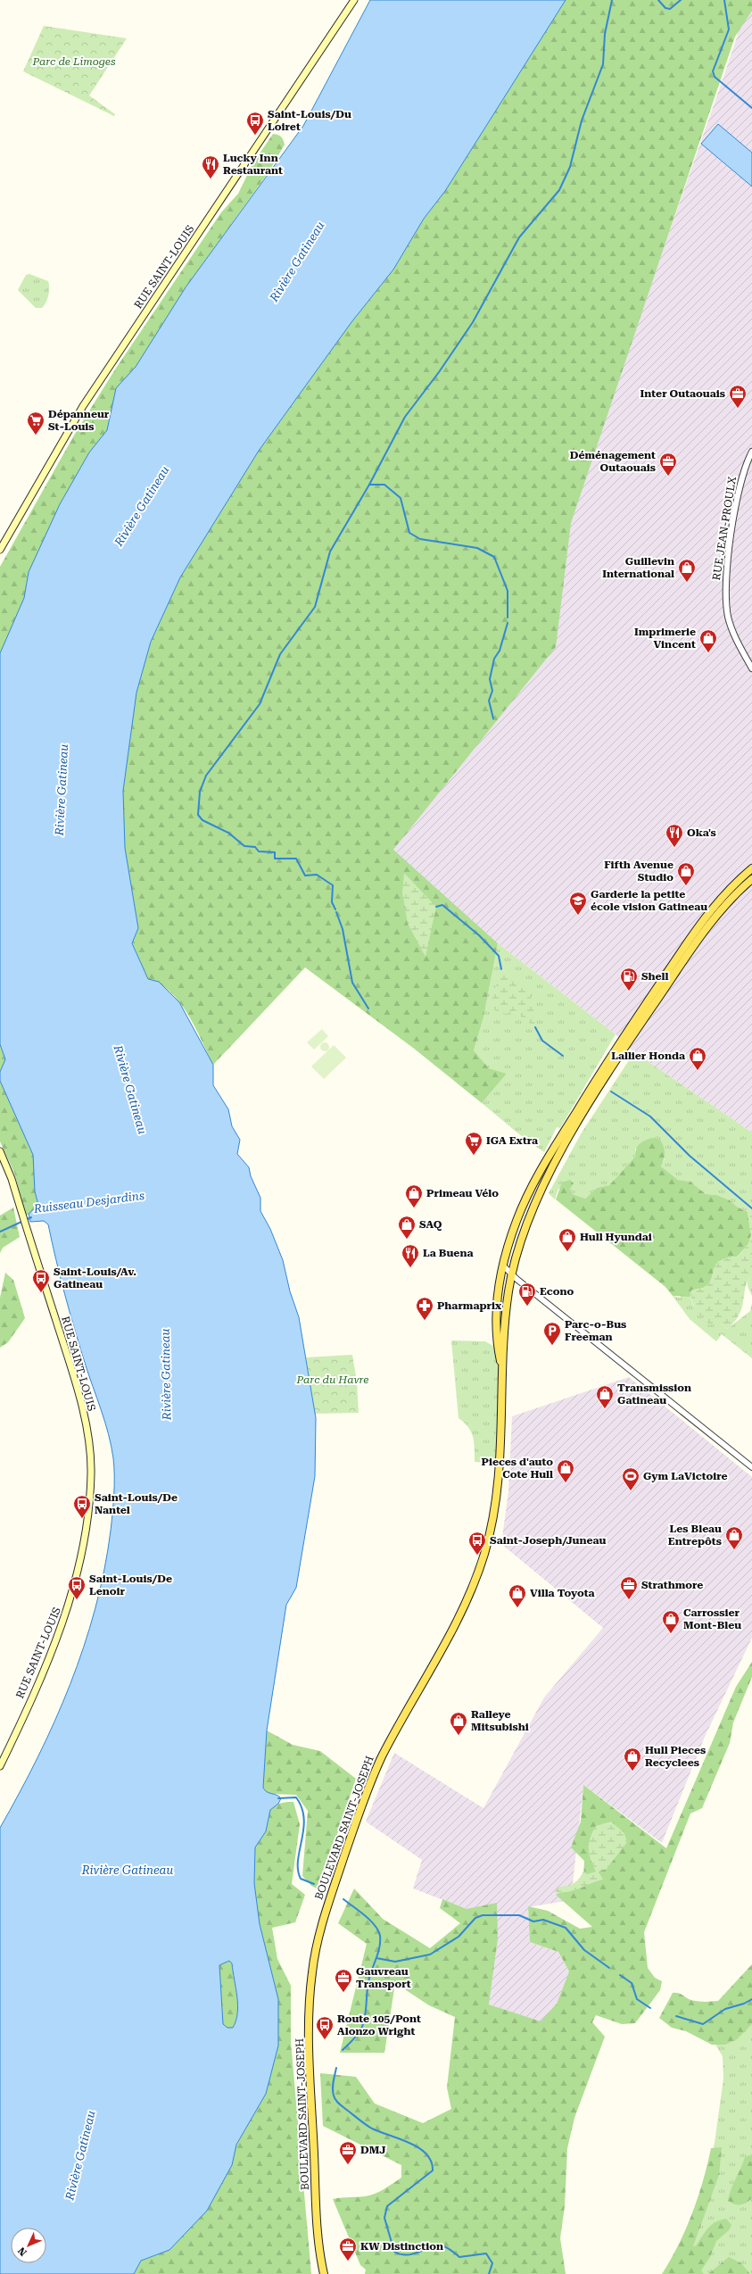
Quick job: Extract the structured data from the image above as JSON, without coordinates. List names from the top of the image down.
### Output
{
  "streets": {
    "main road": ["RUE SAINT-LOUIS", "BOULEVARD SAINT-JOSEPH"],
    "street": ["RUE JEAN-PROULX"]
  },
  "water": ["Rivière Gatineau", "Ruisseau Desjardins"],
  "parks": ["Parc de Limoges", "Parc du Havre"],
  "places": {
    "bus stop": [
      "Saint-Louis/Du Loiret",
      "Saint-Louis/Av. Gatineau",
      "Saint-Louis/De Nantel",
      "Saint-Joseph/Juneau",
      "Saint-Louis/De Lenoir",
      "Route 105/Pont Alonzo Wright"
    ],
    "restaurant": ["Lucky Inn Restaurant", "Oka's", "La Buena"],
    "office": [
      "Inter Outaouais",
      "Déménagement Outaouais",
      "Strathmore",
      "Gauvreau Transport",
      "DMJ",
      "KW Distinction"
    ],
    "supermarket": ["Dépanneur St-Louis", "IGA Extra"],
    "shop": [
      "Guillevin International",
      "Imprimerie Vincent",
      "Fifth Avenue Studio",
      "Lallier Honda",
      "Primeau Vélo",
      "SAQ",
      "Hull Hyundai",
      "Transmission Gatineau",
      "Pieces d'auto Cote Hull",
      "Les Bleau Entrepôts",
      "Villa Toyota",
      "Carrossier Mont-Bleu",
      "Ralleye Mitsubishi",
      "Hull Pieces Recyclees"
    ],
    "school or university": ["Garderie la petite école vision Gatineau"],
    "fuel station": ["Shell", "Econo"],
    "pharmacy": ["Pharmaprix"],
    "parking": ["Parc-o-Bus Freeman"],
    "sports": ["Gym LaVictoire"]
  },
  "north": "bottom left"
}
